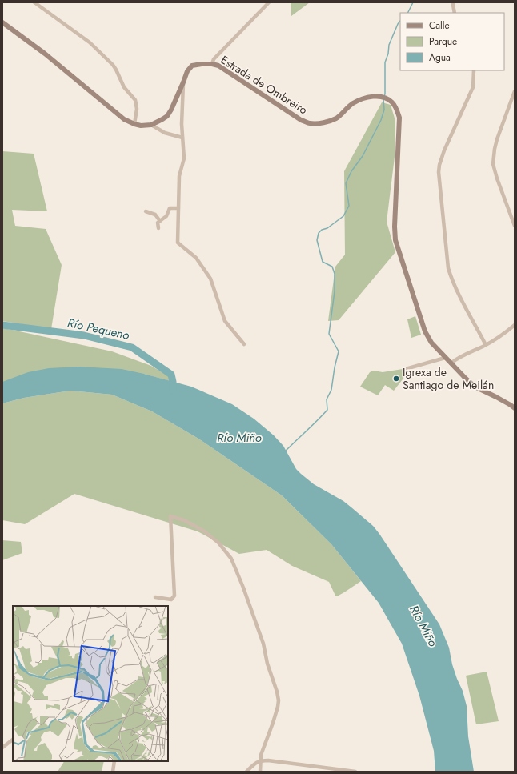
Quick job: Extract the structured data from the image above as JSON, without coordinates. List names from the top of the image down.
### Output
{
  "streets": {
    "street": ["Estrada de Ombreiro"]
  },
  "water": ["Río Pequeno", "Río Miño"],
  "places": ["Igrexa de Santiago de Meilán"],
  "legend": ["Calle", "Parque", "Agua"]
}
